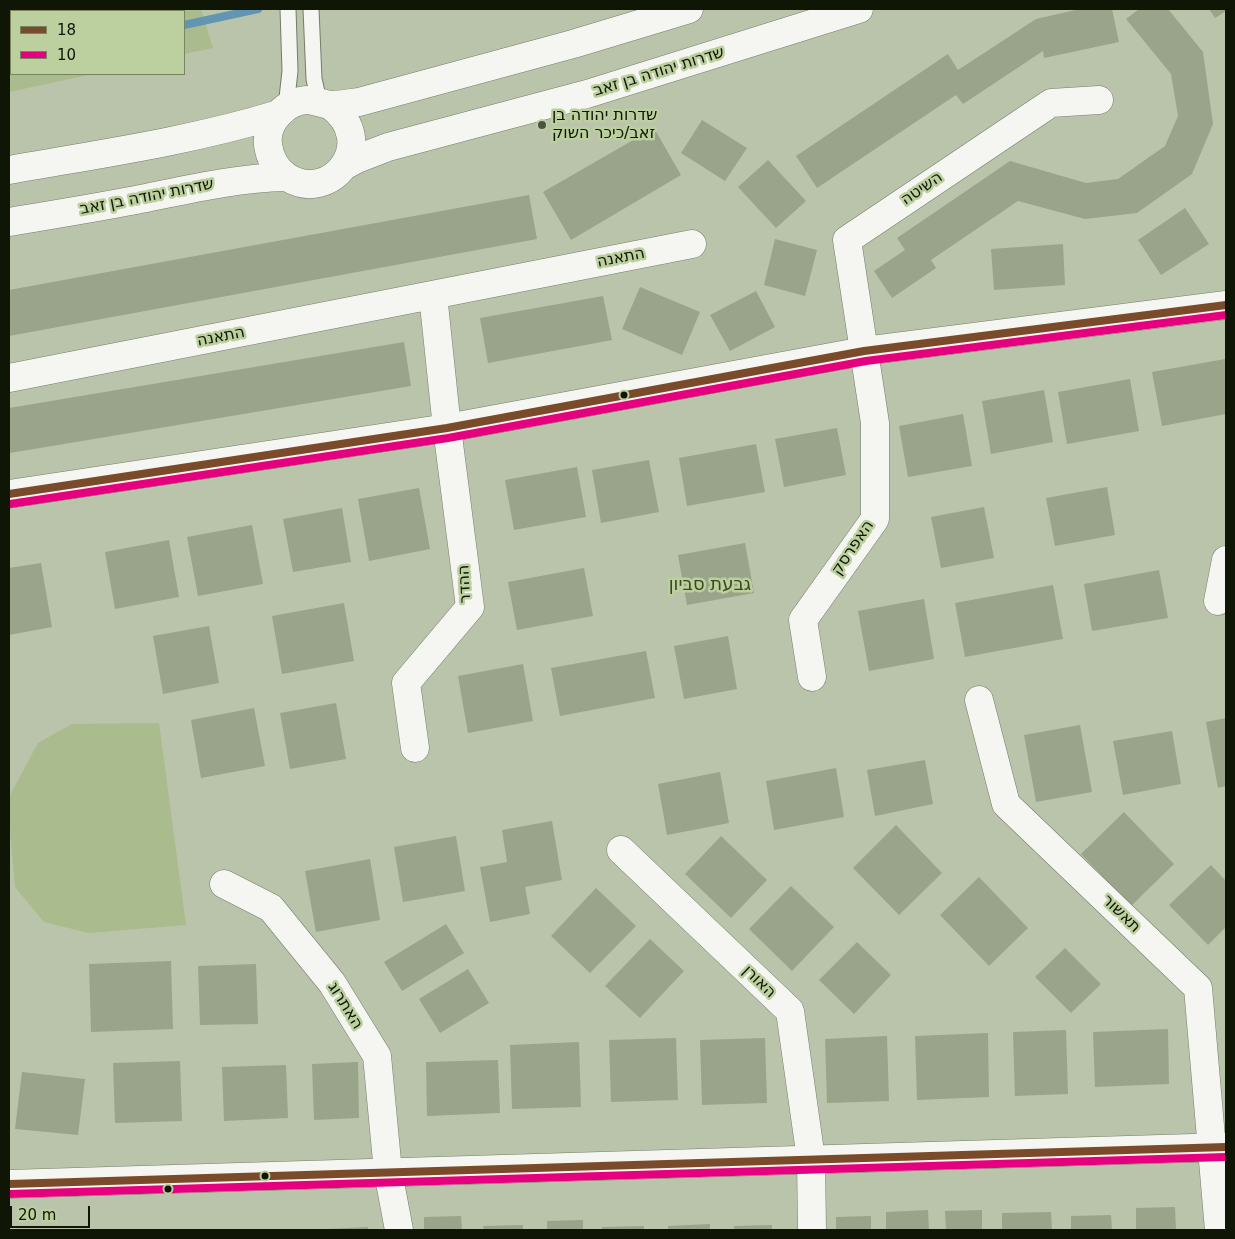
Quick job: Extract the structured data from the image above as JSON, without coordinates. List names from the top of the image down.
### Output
{
  "streets": {
    "street": [
      "שדרות יהודה בן זאב",
      "השיטה",
      "התאנה",
      "האפרסק",
      "ההדר",
      "תאשור",
      "האורן",
      "האתרוג"
    ]
  },
  "crossings": [
    ["השיטה", "האפרסק"]
  ],
  "districts": ["גבעת סביון"],
  "places": ["שדרות יהודה בן זאב/כיכר השוק"],
  "lines": ["transit line 18", "transit line 10"],
  "legend": ["18", "10"],
  "scale_bar": "20 m"
}
